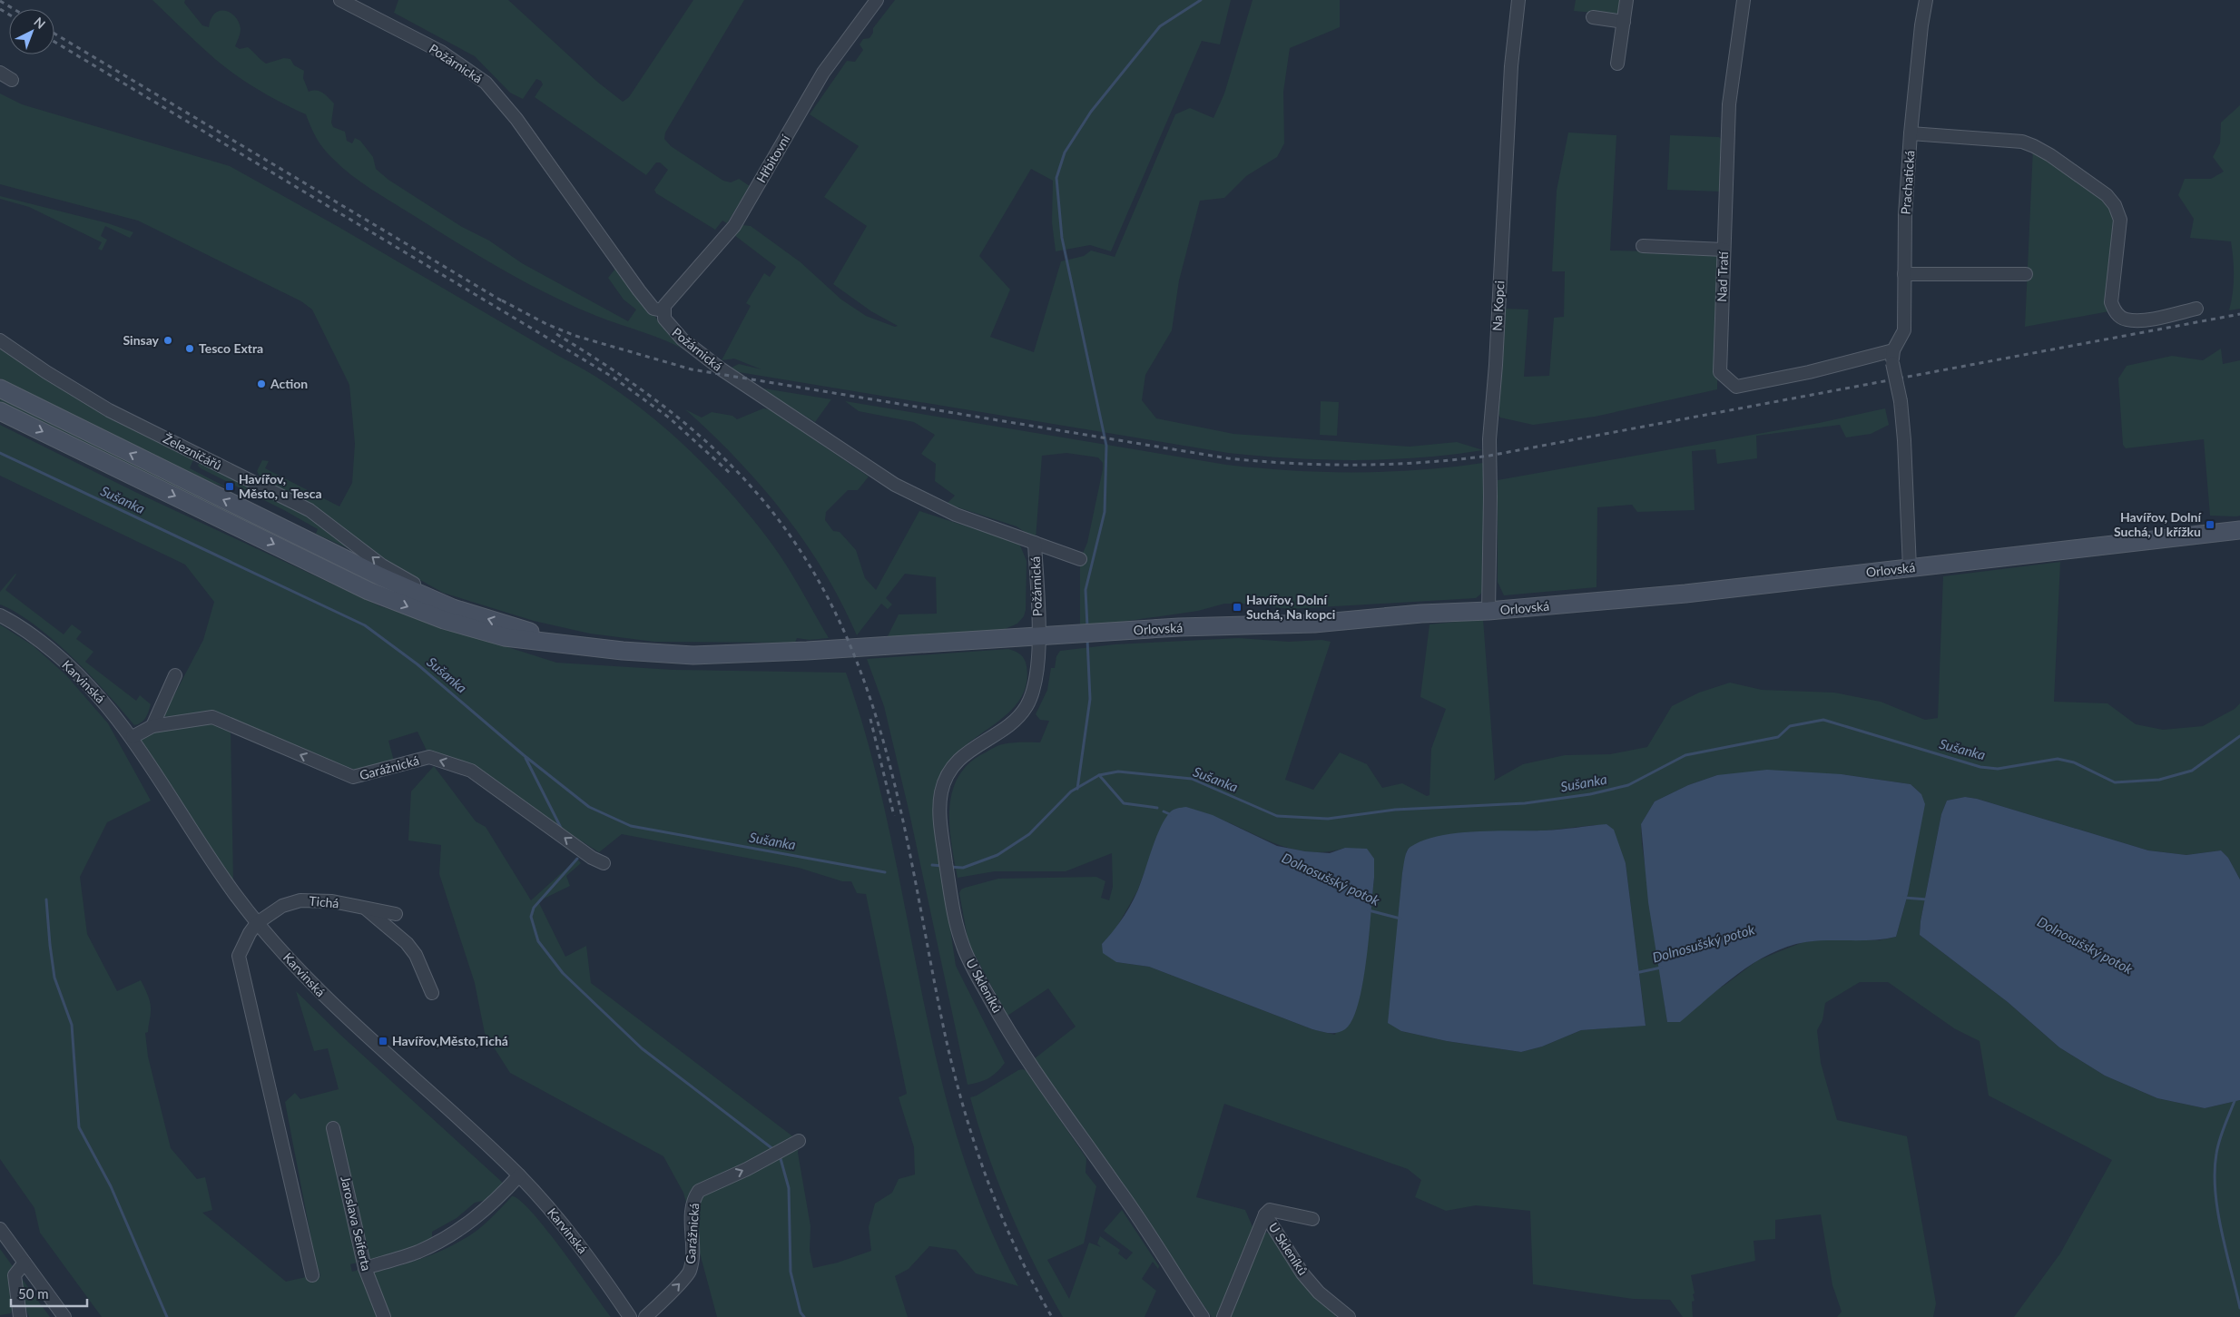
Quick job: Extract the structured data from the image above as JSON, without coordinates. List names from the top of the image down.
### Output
{
  "streets": {
    "main road": ["Orlovská"],
    "street": [
      "Požárnická",
      "Hřbitovní",
      "Prachatická",
      "Nad Tratí",
      "Na Kopci",
      "Železničářů",
      "Karvinská",
      "Garážnická",
      "Tichá",
      "U Skleníků",
      "Jaroslava Seiferta"
    ]
  },
  "crossings": [
    ["Požárnická", "Hřbitovní"],
    ["Požárnická", "Orlovská"],
    ["Požárnická", "U Skleníků"],
    ["Prachatická", "Nad Tratí"],
    ["Na Kopci", "Orlovská"],
    ["Orlovská", "U Skleníků"],
    ["Karvinská", "Garážnická"],
    ["Karvinská", "Tichá"]
  ],
  "one_way": ["Železničářů"],
  "water": ["Sušanka", "Dolnosušský potok"],
  "places": {
    "other": ["Sinsay", "Tesco Extra", "Action"],
    "transit": [
      "Havířov, Město, u Tesca",
      "Havířov, Dolní Suchá, U křížku",
      "Havířov, Dolní Suchá, Na kopci",
      "Havířov,Město,Tichá"
    ]
  },
  "scale_bar": "50 m",
  "north": "top right"
}
